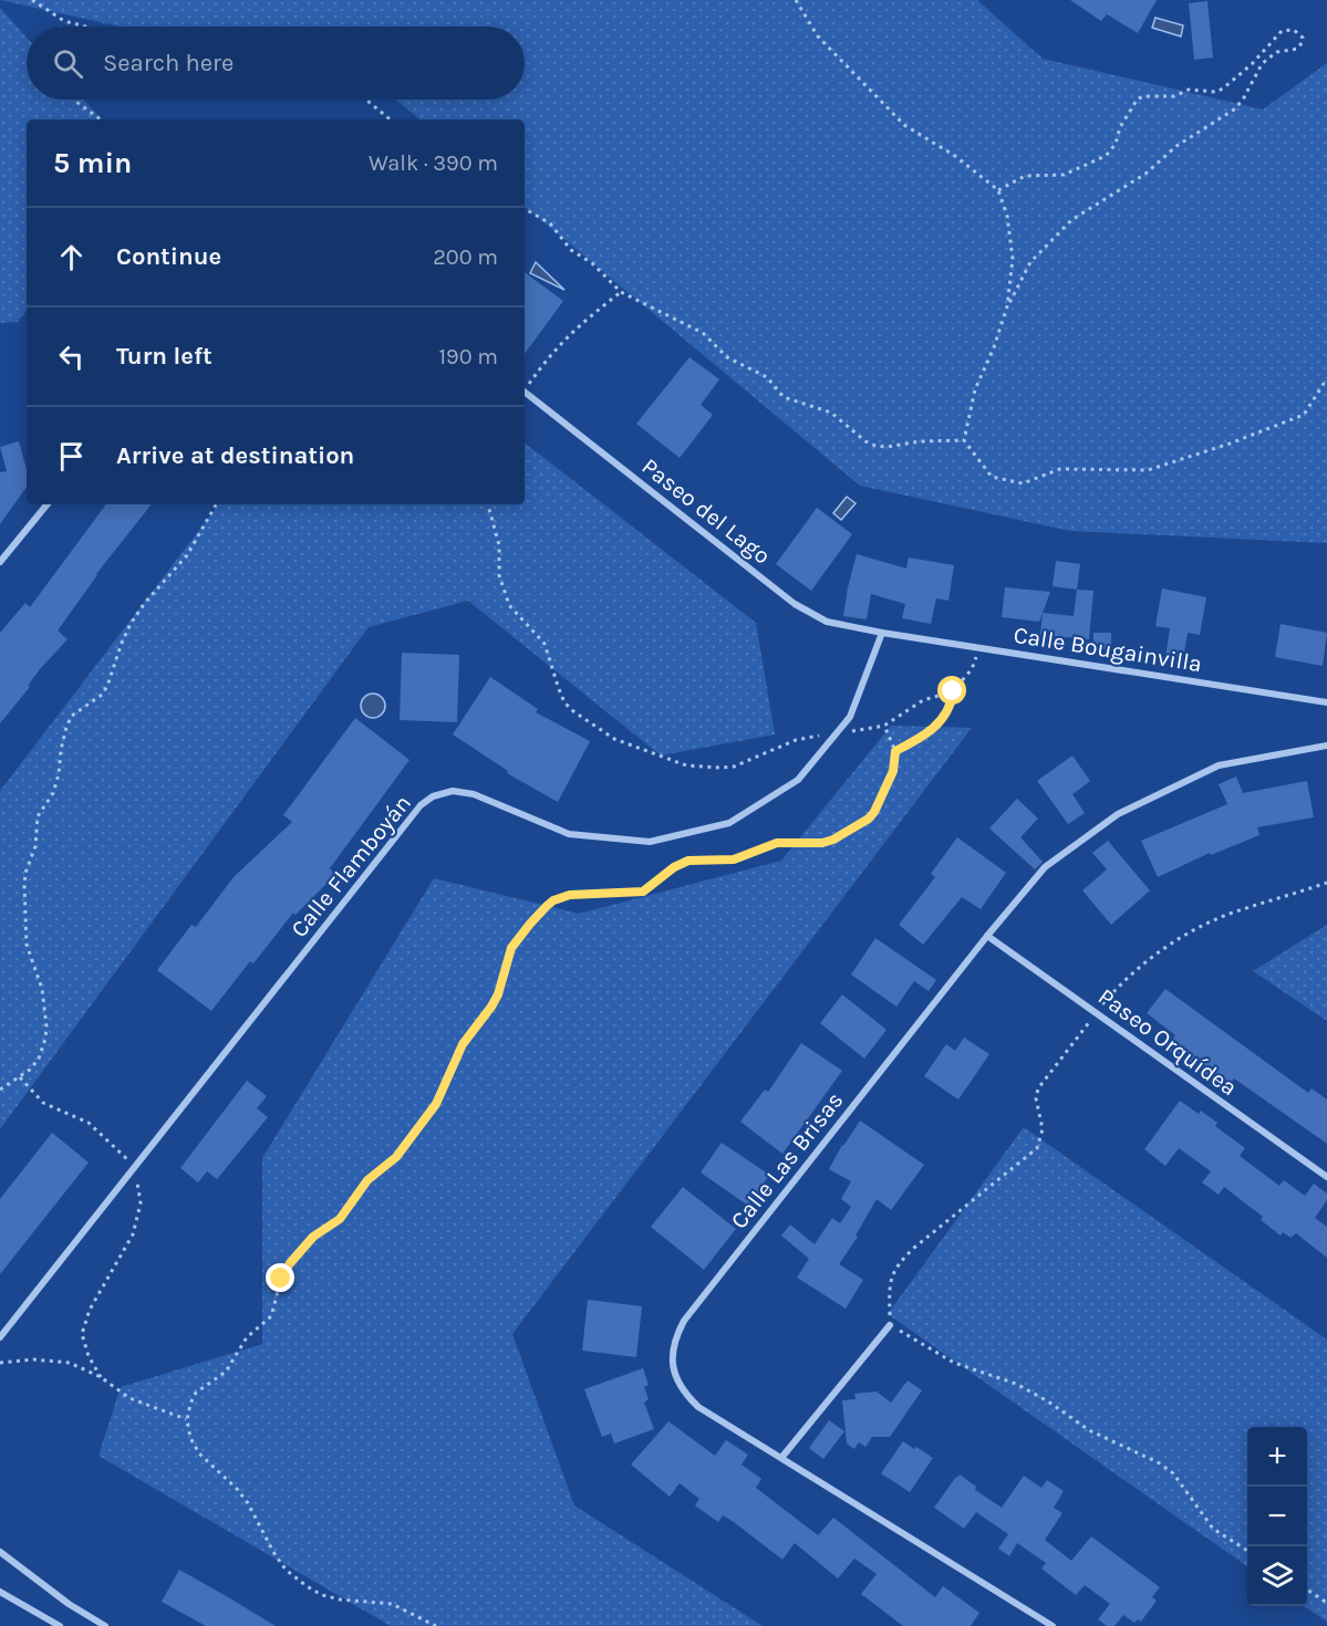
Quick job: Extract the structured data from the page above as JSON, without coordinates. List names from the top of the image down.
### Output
{
  "streets": {
    "street": [
      "Paseo del Lago",
      "Calle Bougainvilla",
      "Calle Flamboyán",
      "Paseo Orquídea",
      "Calle Las Brisas"
    ]
  },
  "crossings": [
    ["Paseo del Lago", "Calle Bougainvilla"],
    ["Paseo del Lago", "Calle Flamboyán"],
    ["Calle Bougainvilla", "Calle Flamboyán"],
    ["Paseo Orquídea", "Calle Las Brisas"]
  ],
  "page": {
    "search": "Search here",
    "heading": ["5 min", "Walk · 390 m"],
    "list": [
      ["Continue", "200 m"],
      ["Turn left", "190 m"],
      "Arrive at destination"
    ],
    "map_buttons": ["+", "−"]
  }
}
